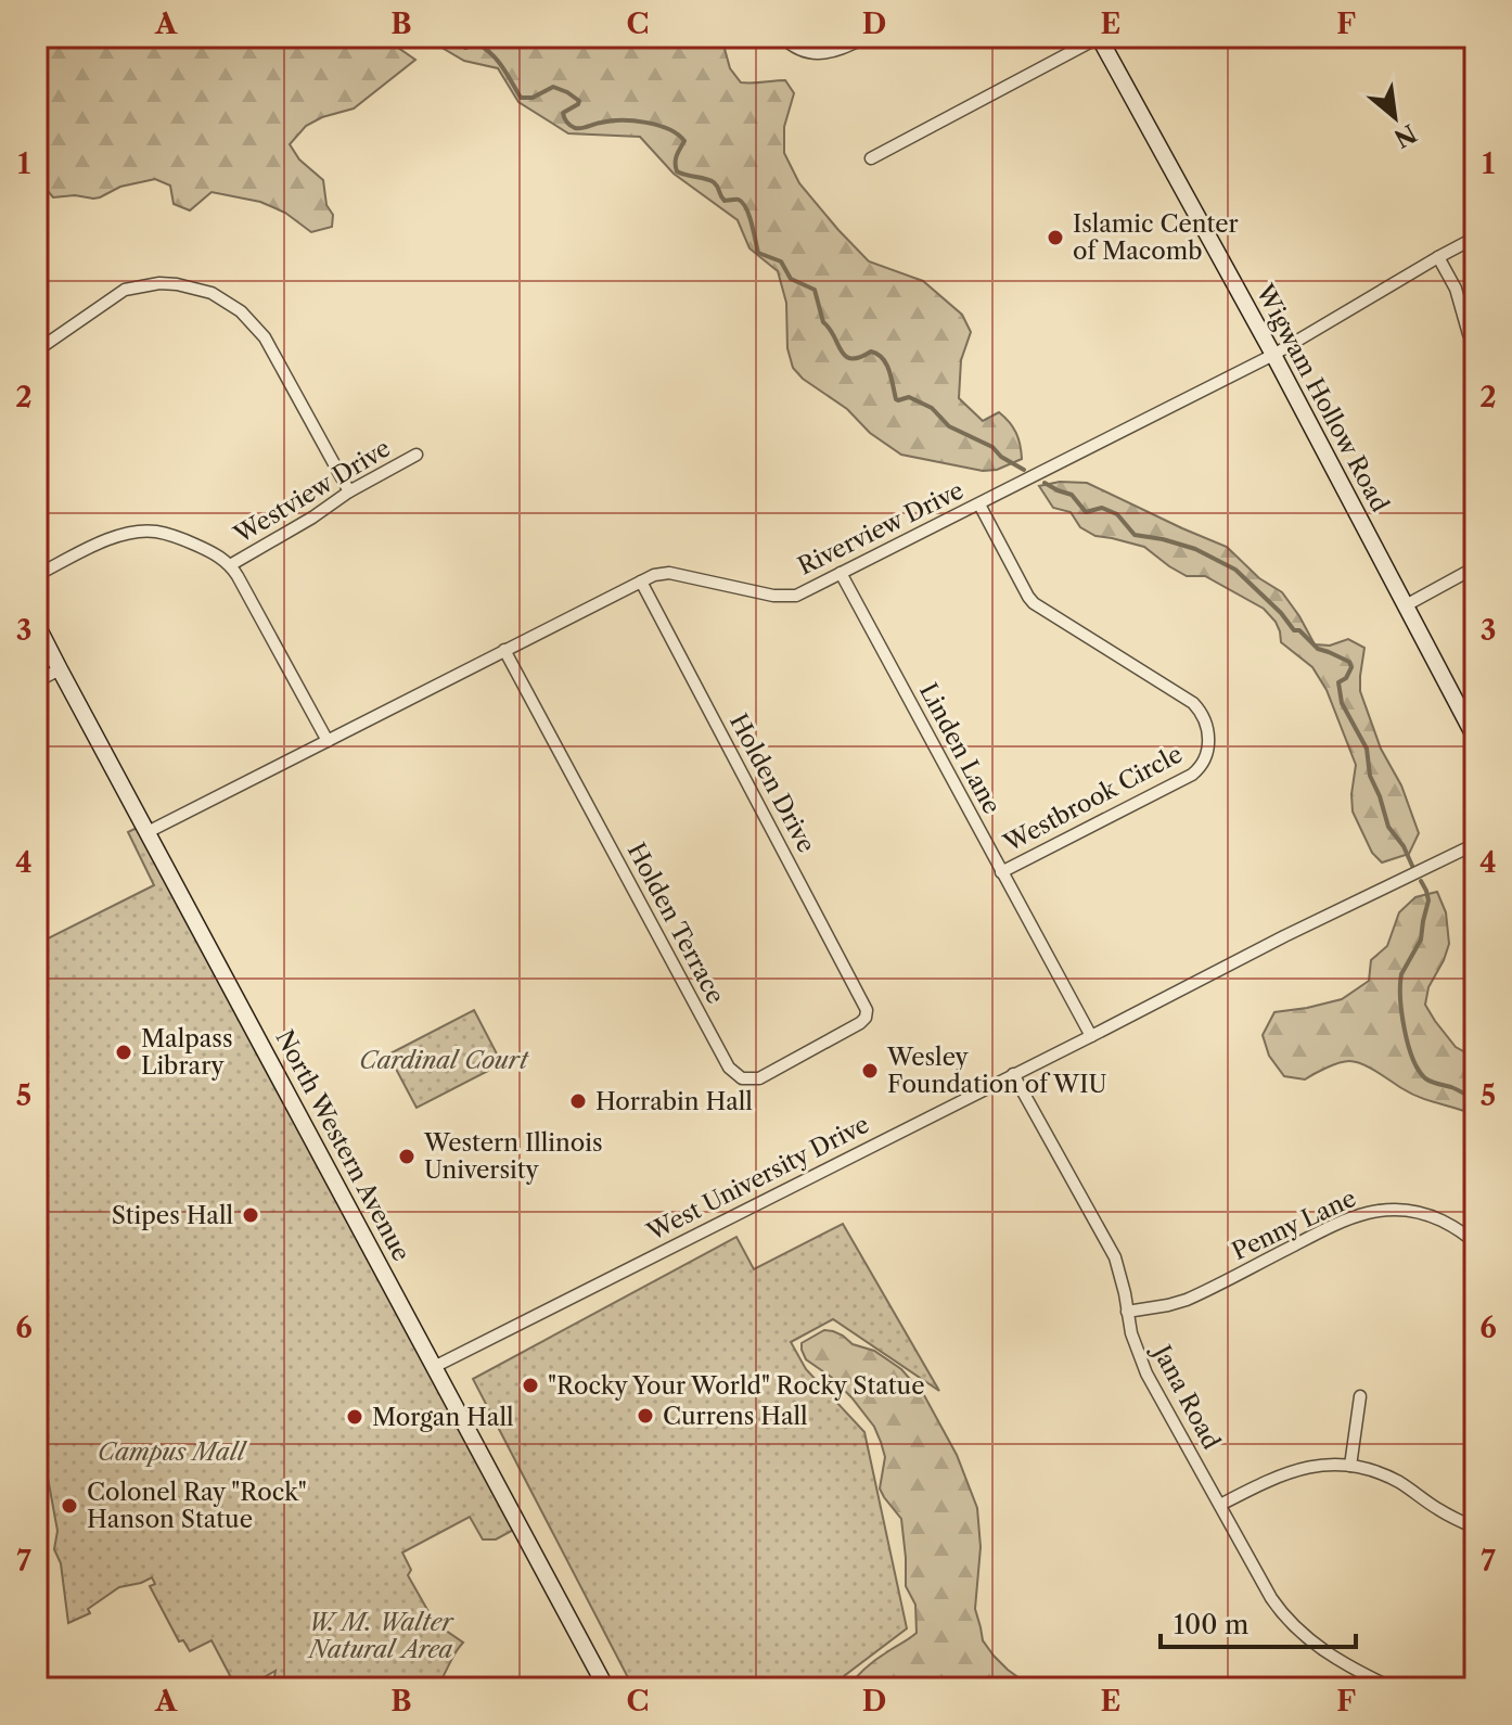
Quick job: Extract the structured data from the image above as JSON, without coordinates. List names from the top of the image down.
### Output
{
  "streets": {
    "street": [
      "Wigwam Hollow Road",
      "Westview Drive",
      "Riverview Drive",
      "Linden Lane",
      "Holden Drive",
      "Westbrook Circle",
      "Holden Terrace",
      "North Western Avenue",
      "West University Drive",
      "Penny Lane",
      "Jana Road"
    ]
  },
  "crossings": [
    ["Wigwam Hollow Road", "Riverview Drive"],
    ["Riverview Drive", "Linden Lane"],
    ["Riverview Drive", "Holden Drive"],
    ["Riverview Drive", "Westbrook Circle"],
    ["Riverview Drive", "Holden Terrace"],
    ["Riverview Drive", "North Western Avenue"],
    ["Linden Lane", "Westbrook Circle"],
    ["Linden Lane", "West University Drive"],
    ["Holden Drive", "Holden Terrace"],
    ["North Western Avenue", "West University Drive"],
    ["West University Drive", "Jana Road"],
    ["Penny Lane", "Jana Road"]
  ],
  "parks": ["Cardinal Court", "Campus Mall", "W. M. Walter Natural Area"],
  "places": [
    "Islamic Center of Macomb",
    "Malpass Library",
    "Wesley Foundation of WIU",
    "Horrabin Hall",
    "Western Illinois University",
    "Stipes Hall",
    "\"Rocky Your World\" Rocky Statue",
    "Currens Hall",
    "Morgan Hall",
    "Colonel Ray \"Rock\" Hanson Statue"
  ],
  "scale_bar": "100 m",
  "north": "bottom right",
  "grid": {
    "columns": [
      "A",
      "B",
      "C",
      "D",
      "E",
      "F"
    ],
    "rows": [
      "1",
      "2",
      "3",
      "4",
      "5",
      "6",
      "7"
    ]
  }
}
